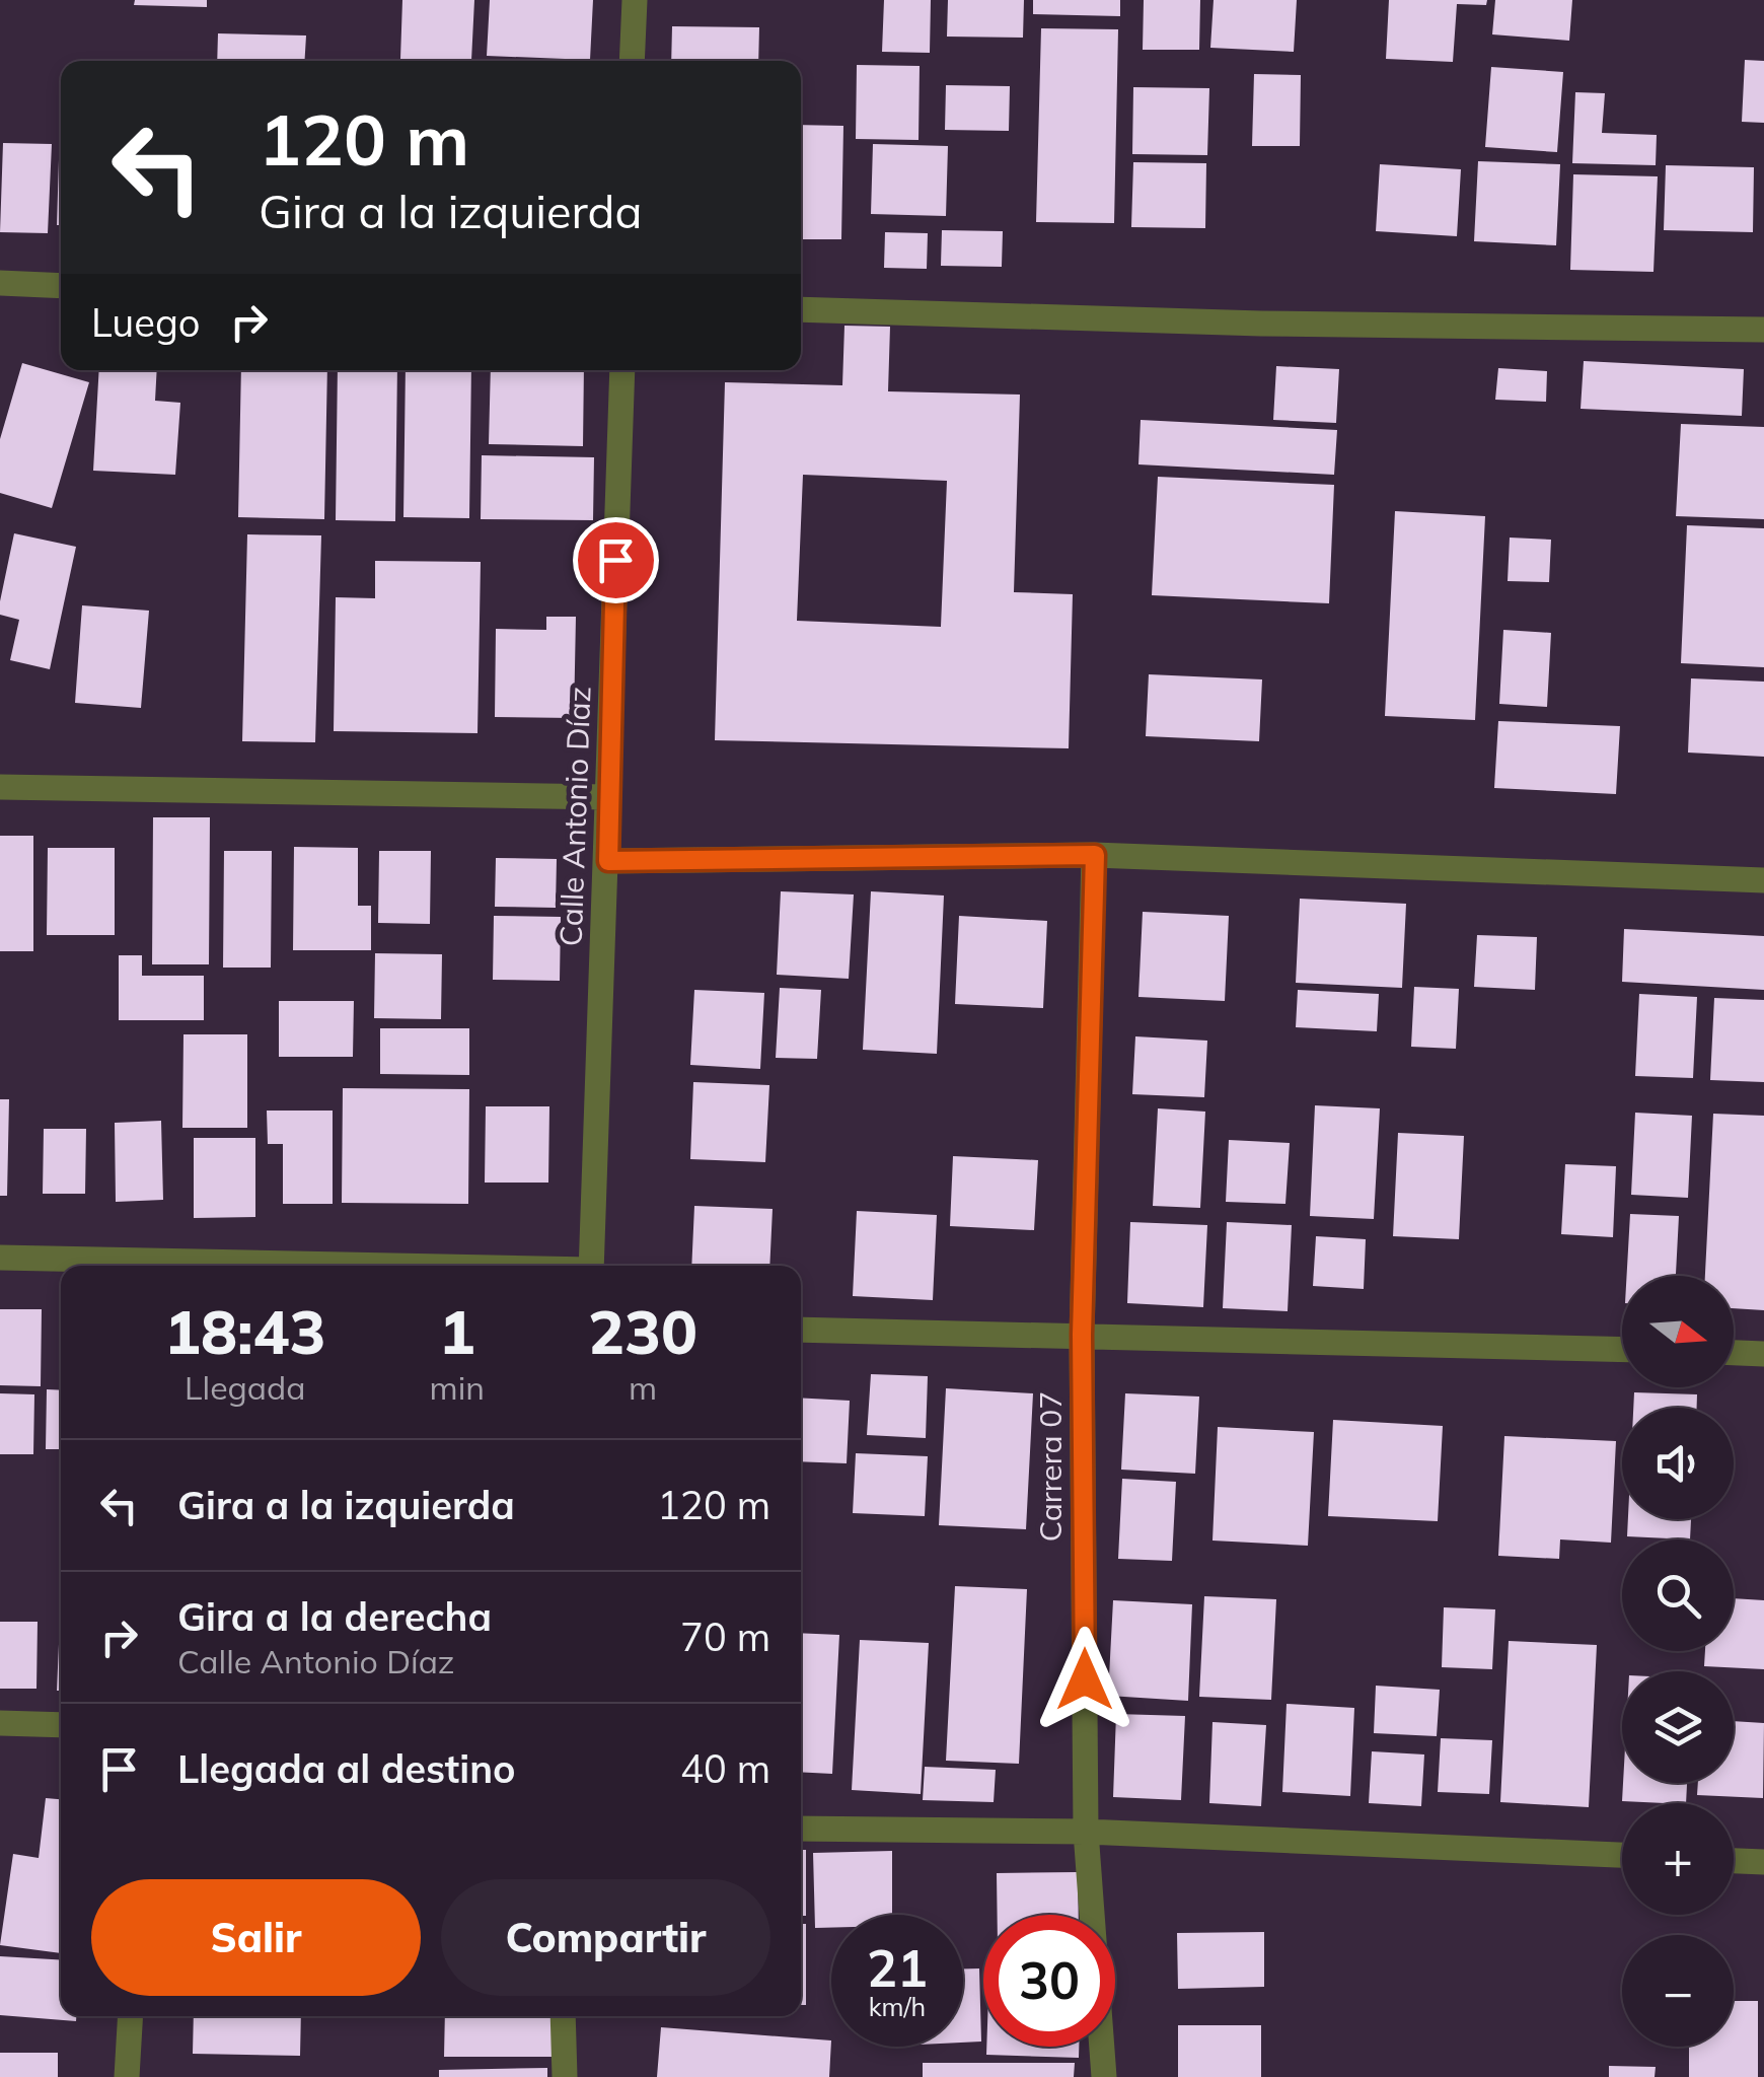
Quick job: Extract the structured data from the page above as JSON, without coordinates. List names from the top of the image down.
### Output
{
  "streets": {
    "street": ["Calle Antonio Díaz", "Carrera 07"]
  },
  "north": "right",
  "page": {
    "turn": ["120 m", "Gira a la izquierda"],
    "then": "Luego",
    "eta": [
      "18:43",
      "Llegada",
      "1",
      "min",
      "230",
      "m"
    ],
    "map_buttons": ["+", "−"],
    "list": [
      {
        "name": "Gira a la izquierda",
        "value": "120 m"
      },
      {
        "name": "Gira a la derecha",
        "note": "Calle Antonio Díaz",
        "value": "70 m"
      },
      {
        "name": "Llegada al destino",
        "value": "40 m"
      }
    ],
    "buttons": ["Salir", "Compartir"],
    "speed": "21 km/h",
    "limit": "30"
  }
}
